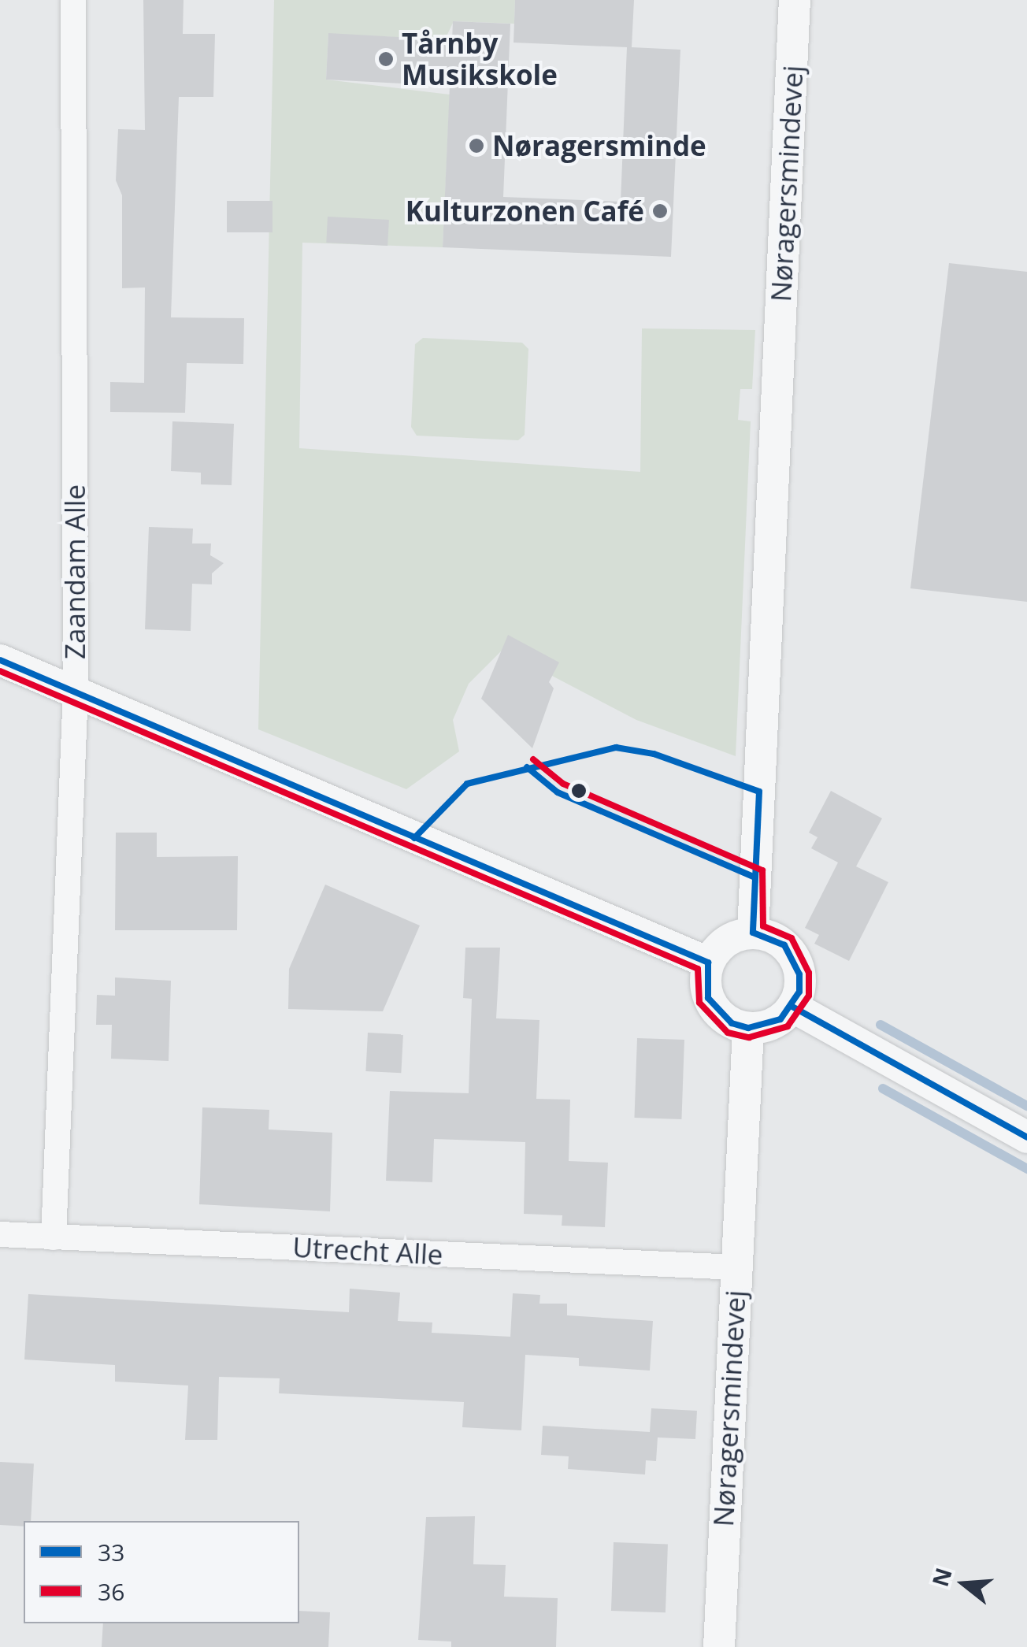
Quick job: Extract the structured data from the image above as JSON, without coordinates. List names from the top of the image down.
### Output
{
  "streets": {
    "street": ["Nøragersmindevej", "Zaandam Alle", "Utrecht Alle"]
  },
  "crossings": [
    ["Nøragersmindevej", "Utrecht Alle"],
    ["Zaandam Alle", "Utrecht Alle"]
  ],
  "places": ["Tårnby Musikskole", "Nøragersminde", "Kulturzonen Café"],
  "lines": ["transit line 33", "transit line 36"],
  "legend": ["33", "36"],
  "north": "left"
}
